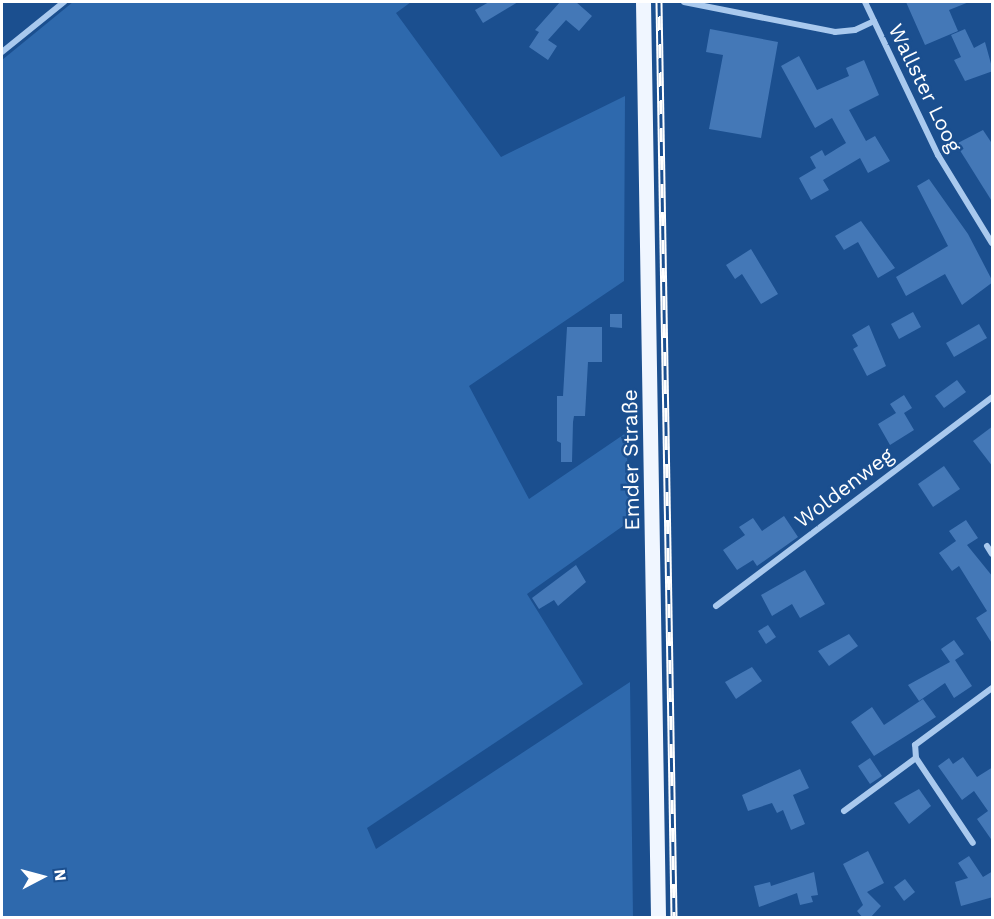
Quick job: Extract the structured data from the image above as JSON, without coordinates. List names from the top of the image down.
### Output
{
  "streets": {
    "main road": ["Emder Straße"],
    "street": ["Wallster Loog", "Woldenweg"]
  },
  "north": "right"
}
